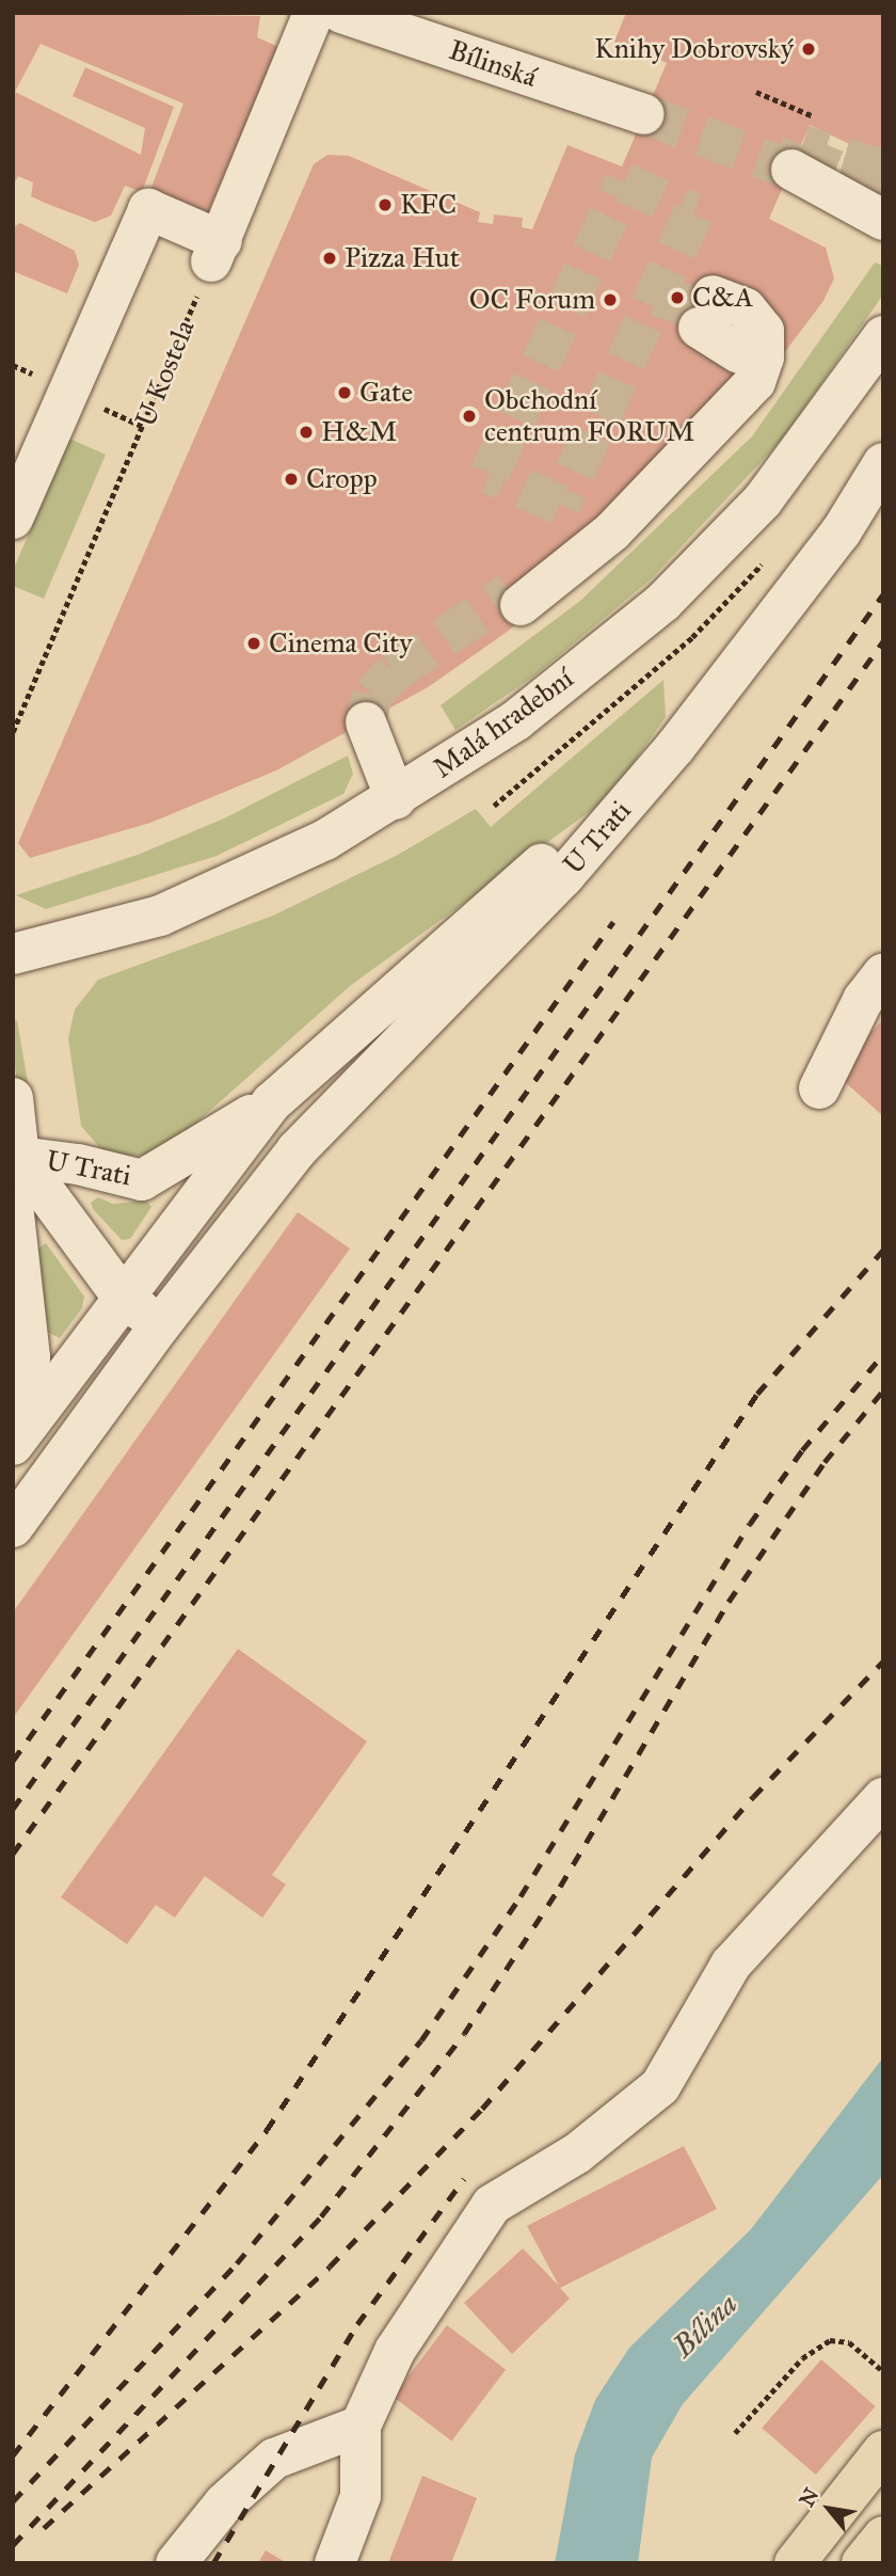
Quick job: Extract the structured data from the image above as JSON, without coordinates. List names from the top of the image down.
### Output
{
  "streets": {
    "street": ["Bílinská", "Malá hradební", "U Trati"],
    "path": ["U Kostela"]
  },
  "water": ["Bílina"],
  "places": [
    "Knihy Dobrovský",
    "KFC",
    "Pizza Hut",
    "C&A",
    "OC Forum",
    "Gate",
    "Obchodní centrum FORUM",
    "H&M",
    "Cropp",
    "Cinema City"
  ],
  "north": "top left"
}
